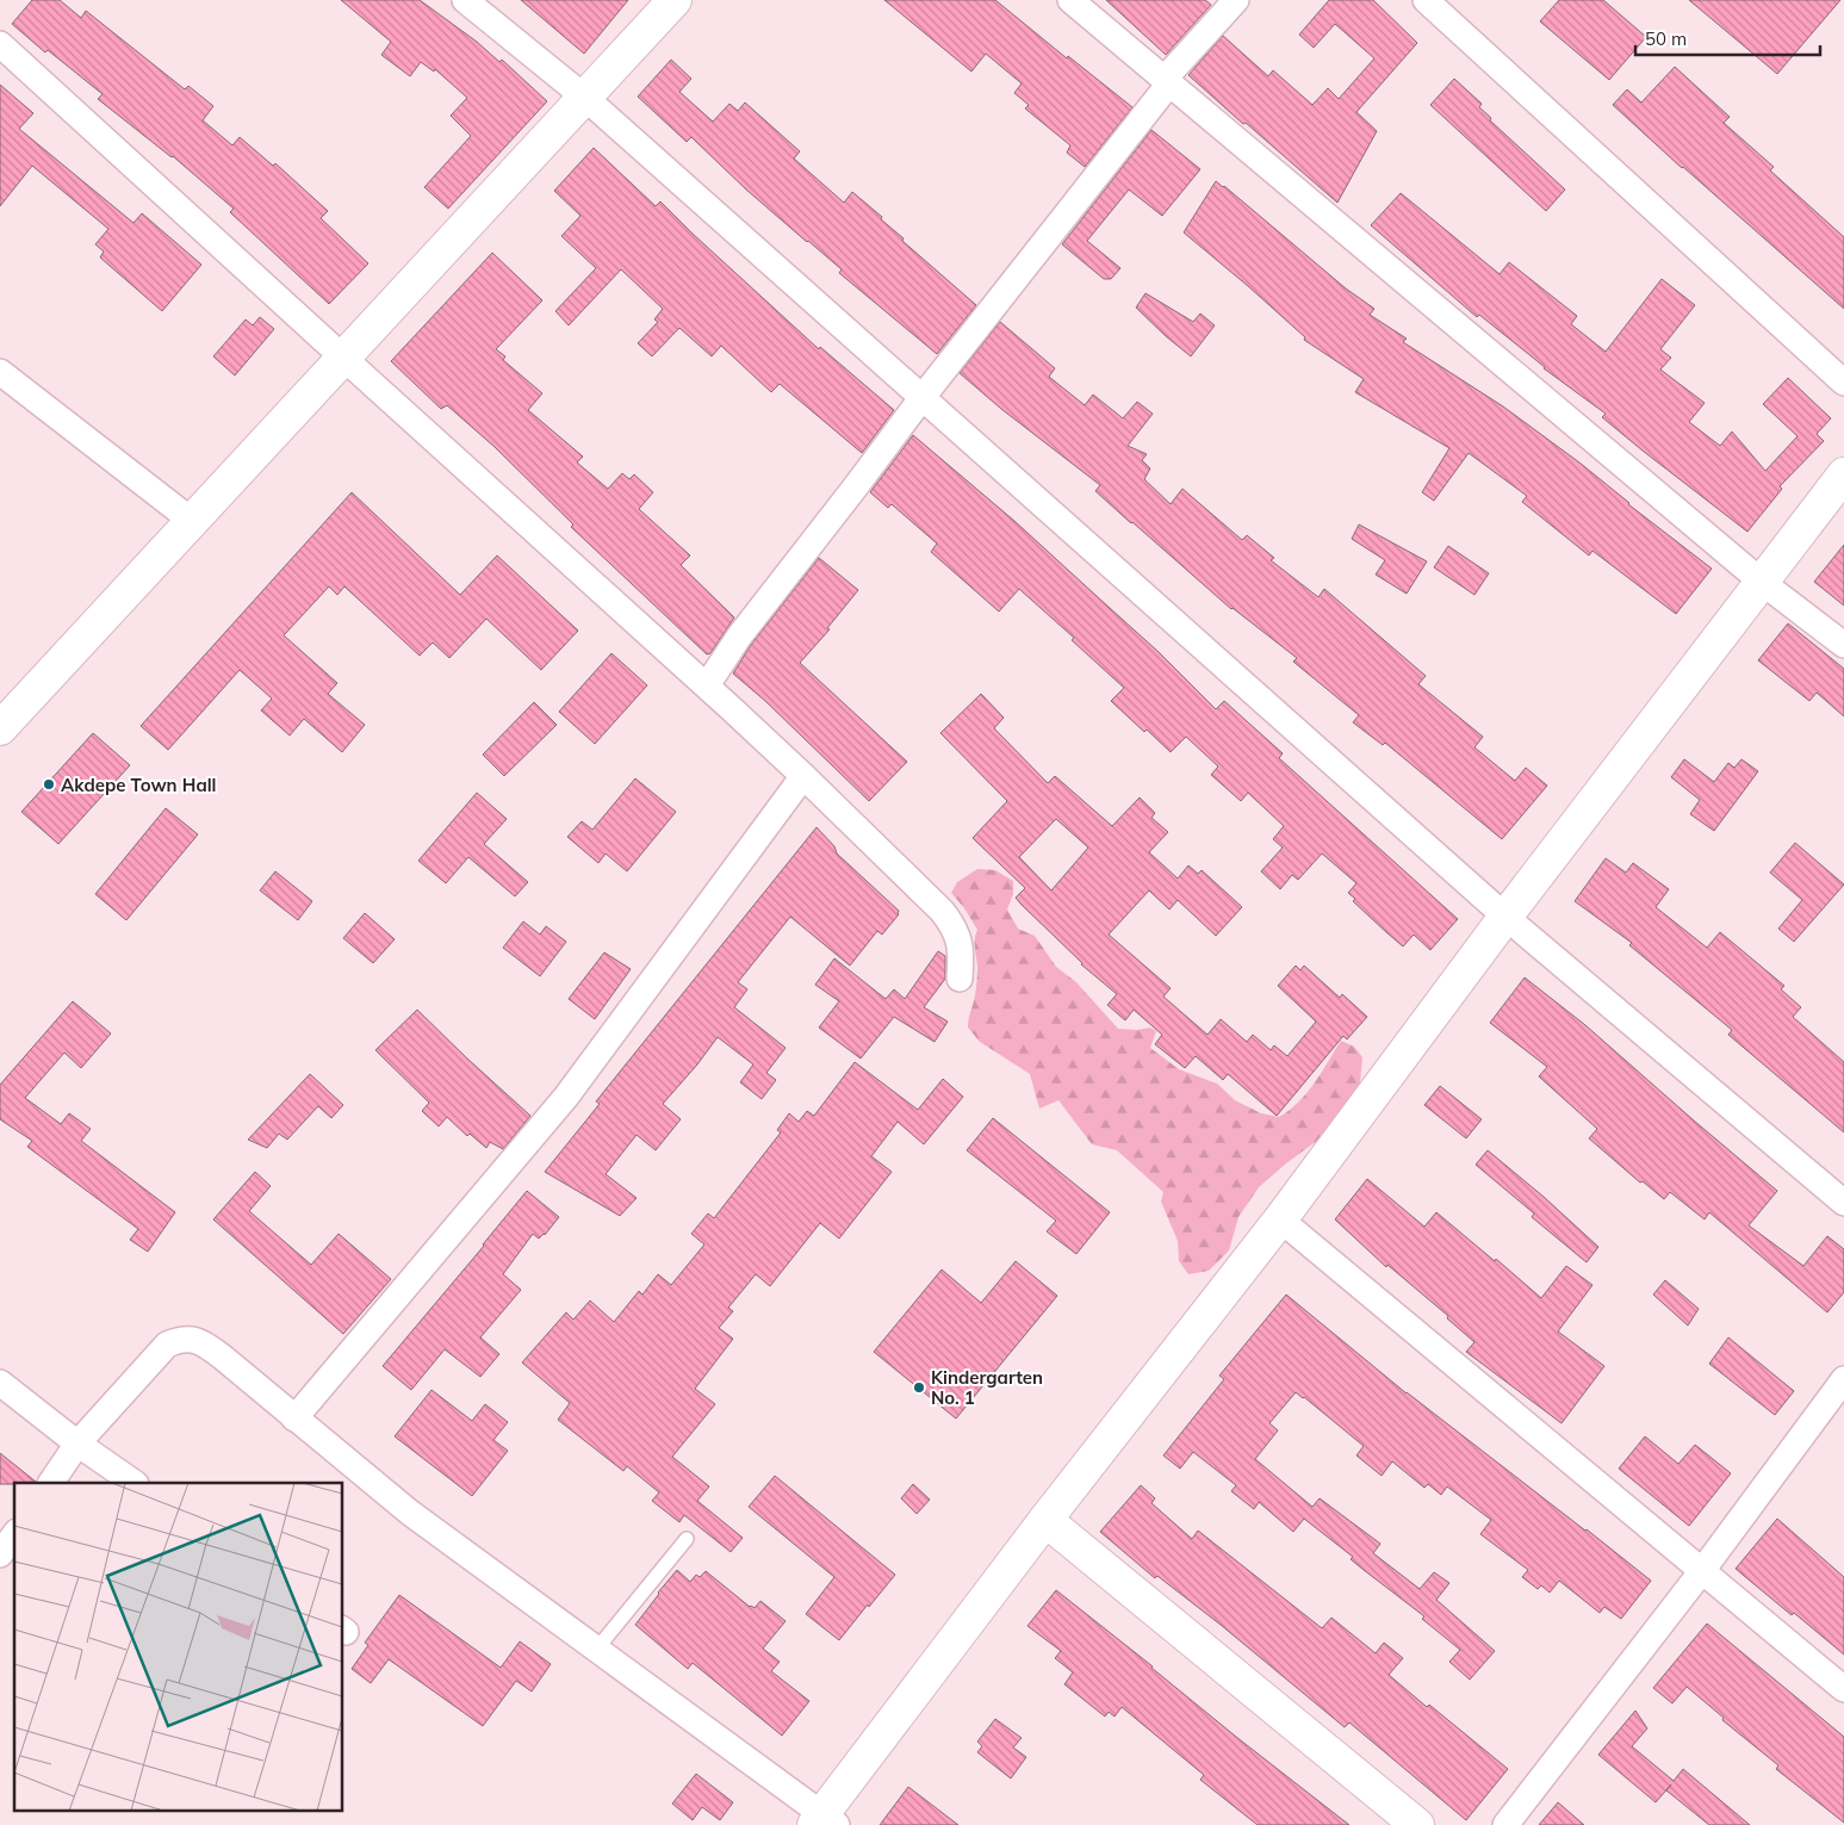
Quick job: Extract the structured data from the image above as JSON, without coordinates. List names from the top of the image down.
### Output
{
  "places": ["Akdepe Town Hall", "Kindergarten No. 1"],
  "scale_bar": "50 m"
}
